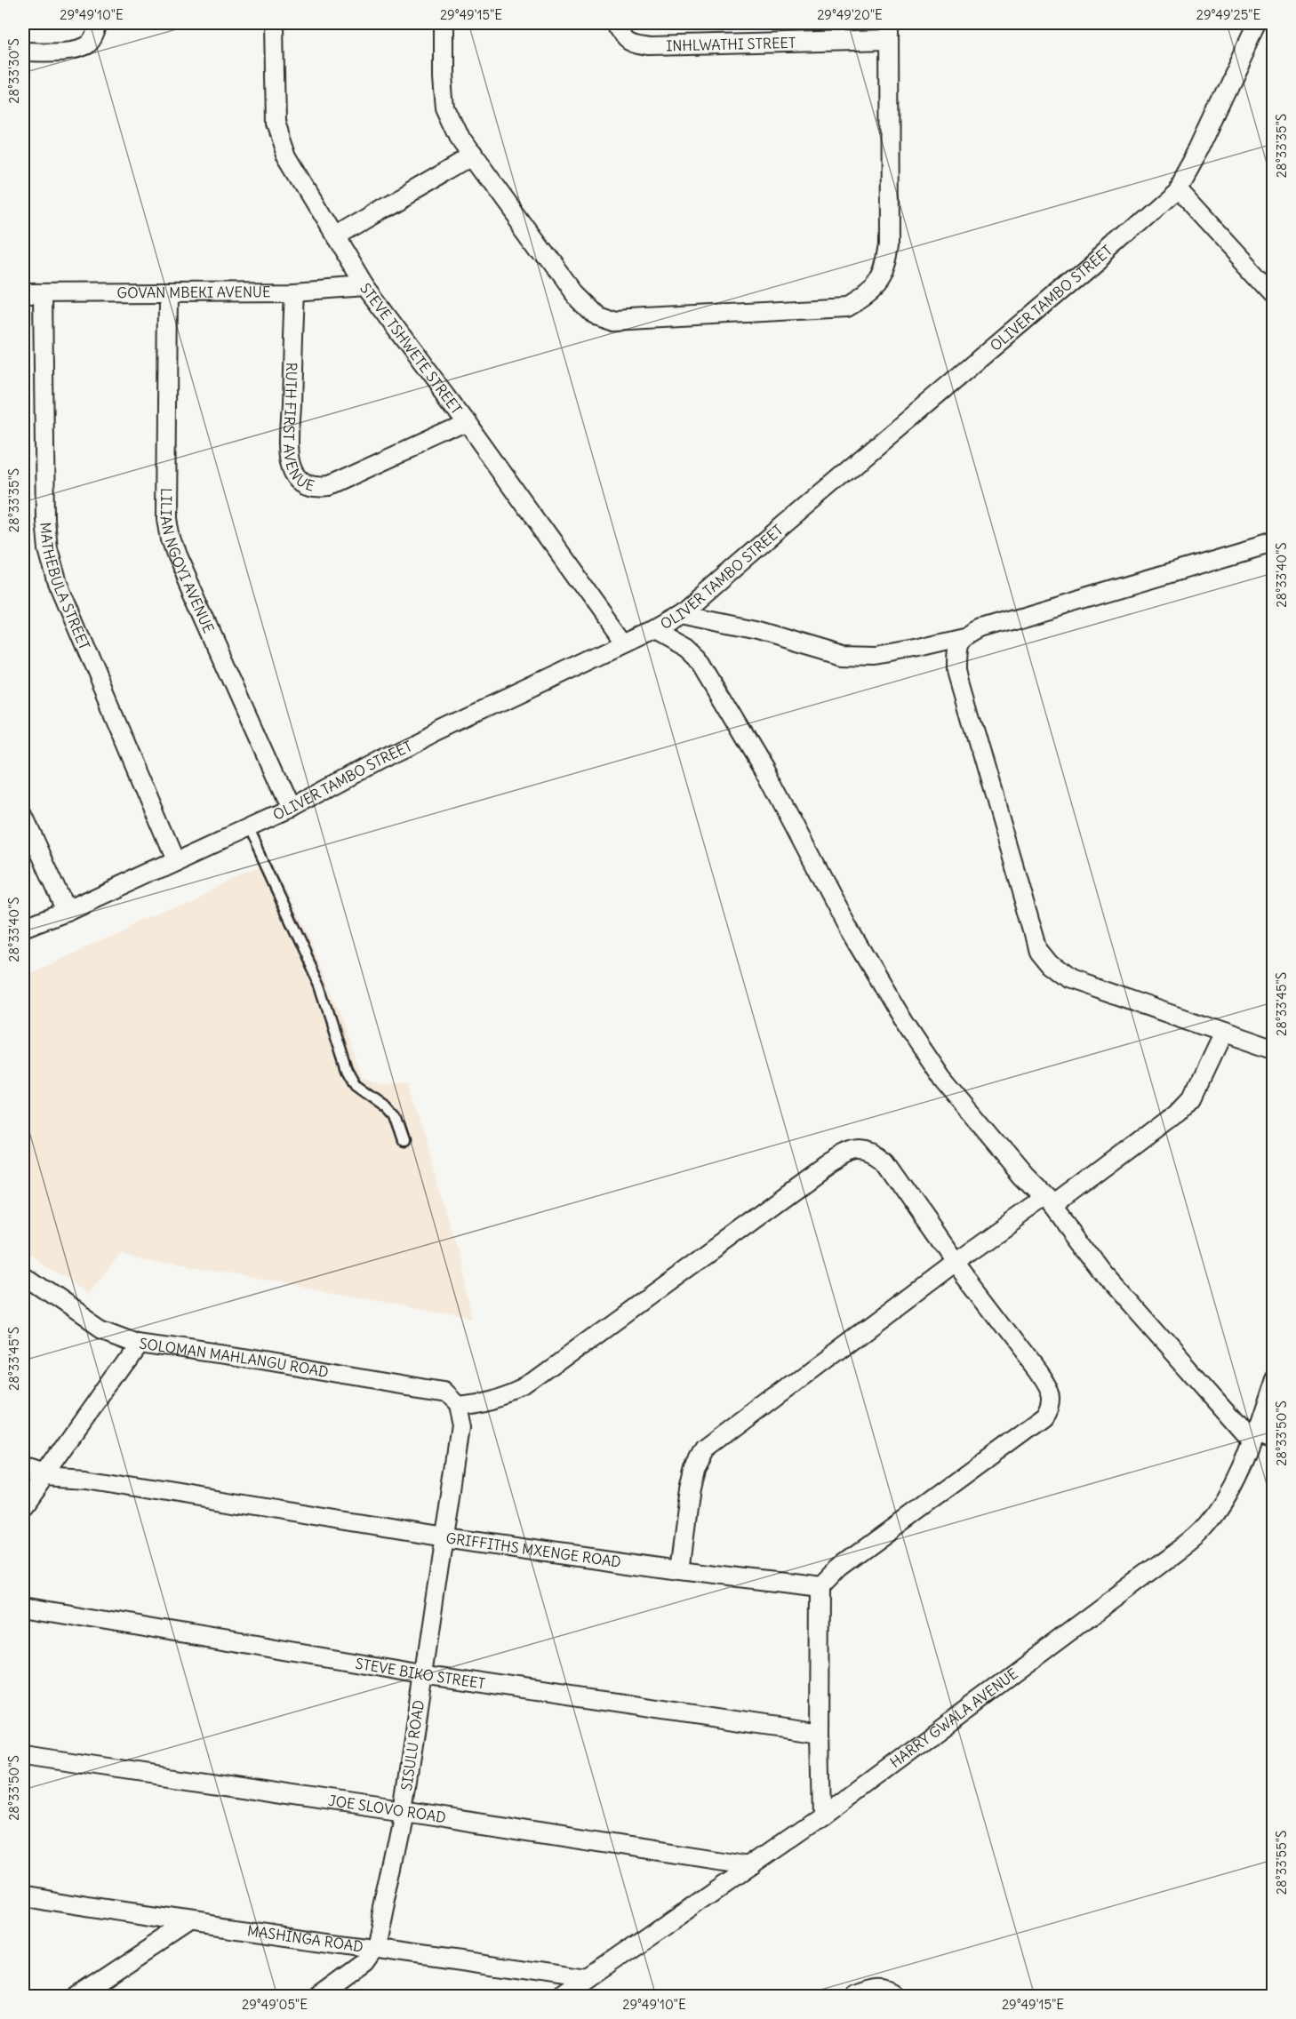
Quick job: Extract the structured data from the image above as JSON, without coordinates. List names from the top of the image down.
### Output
{
  "streets": {
    "street": [
      "INHLWATHI STREET",
      "GOVAN MBEKI AVENUE",
      "OLIVER TAMBO STREET",
      "STEVE TSHWETE STREET",
      "RUTH FIRST AVENUE",
      "LILIAN NGOYI AVENUE",
      "MATHEBULA STREET",
      "SOLOMAN MAHLANGU ROAD",
      "GRIFFITHS MXENGE ROAD",
      "STEVE BIKO STREET",
      "HARRY GWALA AVENUE",
      "SISULU ROAD",
      "JOE SLOVO ROAD",
      "MASHINGA ROAD"
    ]
  },
  "crossings": [
    ["GOVAN MBEKI AVENUE", "STEVE TSHWETE STREET"],
    ["GOVAN MBEKI AVENUE", "RUTH FIRST AVENUE"],
    ["GOVAN MBEKI AVENUE", "LILIAN NGOYI AVENUE"],
    ["GOVAN MBEKI AVENUE", "MATHEBULA STREET"],
    ["OLIVER TAMBO STREET", "STEVE TSHWETE STREET"],
    ["OLIVER TAMBO STREET", "LILIAN NGOYI AVENUE"],
    ["OLIVER TAMBO STREET", "MATHEBULA STREET"],
    ["STEVE TSHWETE STREET", "RUTH FIRST AVENUE"],
    ["SOLOMAN MAHLANGU ROAD", "SISULU ROAD"],
    ["GRIFFITHS MXENGE ROAD", "SISULU ROAD"],
    ["STEVE BIKO STREET", "SISULU ROAD"],
    ["HARRY GWALA AVENUE", "JOE SLOVO ROAD"],
    ["HARRY GWALA AVENUE", "MASHINGA ROAD"],
    ["SISULU ROAD", "JOE SLOVO ROAD"],
    ["SISULU ROAD", "MASHINGA ROAD"]
  ],
  "coordinates": [
    "29°49'10\"E",
    "29°49'15\"E",
    "29°49'20\"E",
    "29°49'25\"E",
    "28°33'30\"S",
    "28°33'35\"S",
    "28°33'40\"S",
    "28°33'45\"S",
    "28°33'50\"S",
    "28°33'55\"S",
    "29°49'05\"E"
  ]
}
